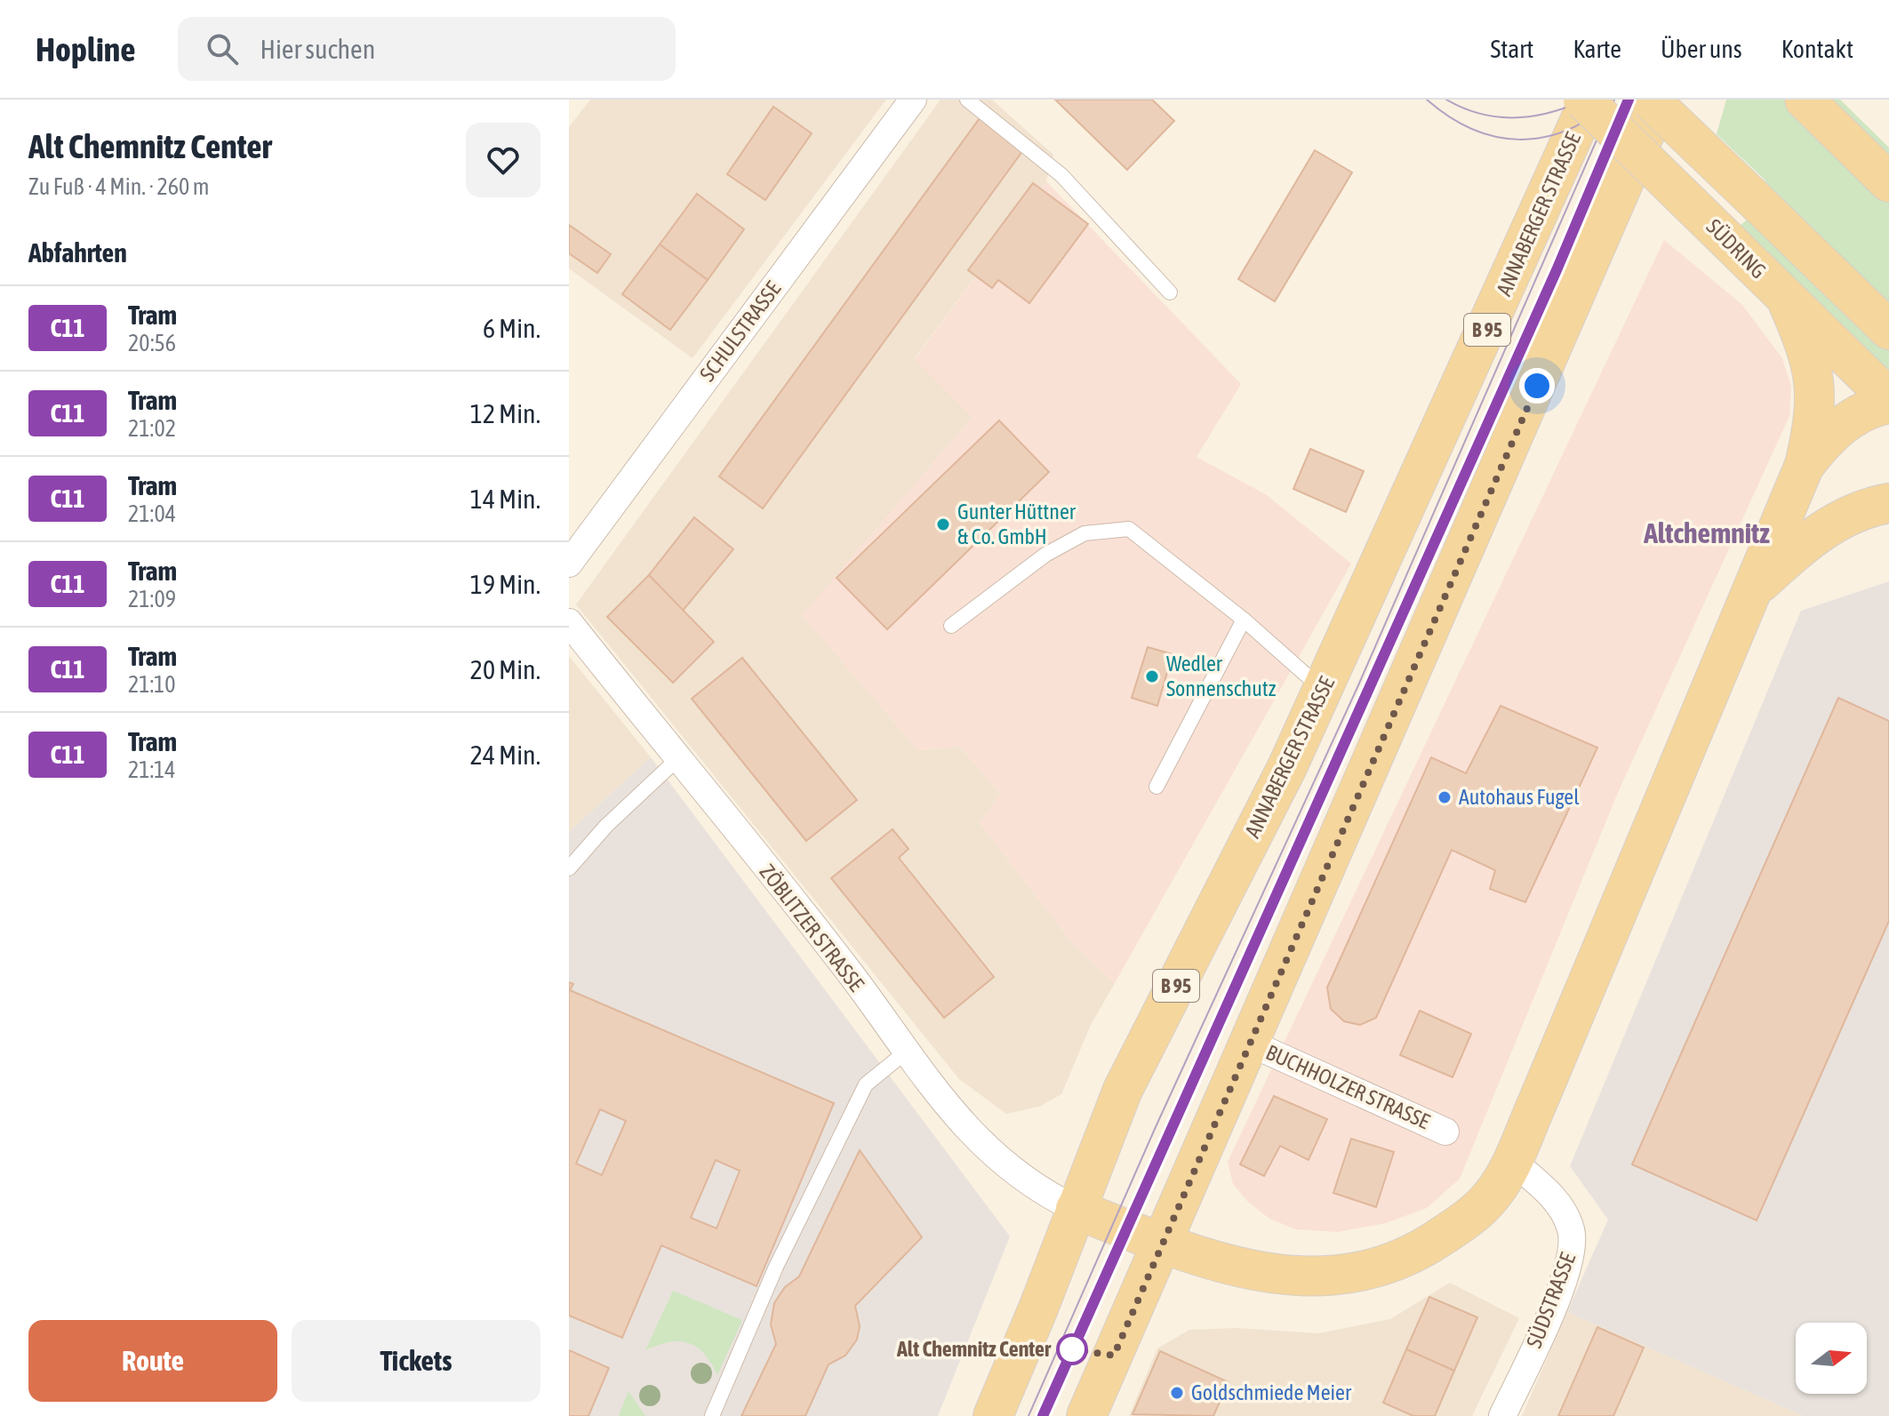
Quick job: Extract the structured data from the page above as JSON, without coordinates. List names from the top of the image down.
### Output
{
  "streets": {
    "main road": ["ANNABERGER STRASSE", "SÜDRING", "B 95"],
    "street": [
      "SCHULSTRASSE",
      "ZÖBLITZER STRASSE",
      "BUCHHOLZER STRASSE",
      "SÜDSTRASSE"
    ]
  },
  "crossings": [
    ["ANNABERGER STRASSE", "ZÖBLITZER STRASSE"]
  ],
  "districts": ["Altchemnitz"],
  "places": [
    "Gunter Hüttner & Co. GmbH",
    "Wedler Sonnenschutz",
    "Autohaus Fugel",
    "Alt Chemnitz Center",
    "Goldschmiede Meier"
  ],
  "lines": ["tram line C11"],
  "north": "right",
  "page": {
    "header": "Hopline",
    "search": "Hier suchen",
    "nav": [
      "Start",
      "Karte",
      "Über uns",
      "Kontakt"
    ],
    "heading": [
      ["Alt Chemnitz Center", "Zu Fuß · 4 Min. · 260 m"],
      "Abfahrten"
    ],
    "list": [
      {
        "mark": "C11",
        "name": "Tram",
        "note": "20:56",
        "value": "6 Min."
      },
      {
        "mark": "C11",
        "name": "Tram",
        "note": "21:02",
        "value": "12 Min."
      },
      {
        "mark": "C11",
        "name": "Tram",
        "note": "21:04",
        "value": "14 Min."
      },
      {
        "mark": "C11",
        "name": "Tram",
        "note": "21:09",
        "value": "19 Min."
      },
      {
        "mark": "C11",
        "name": "Tram",
        "note": "21:10",
        "value": "20 Min."
      },
      {
        "mark": "C11",
        "name": "Tram",
        "note": "21:14",
        "value": "24 Min."
      }
    ],
    "buttons": ["Route", "Tickets"]
  }
}
